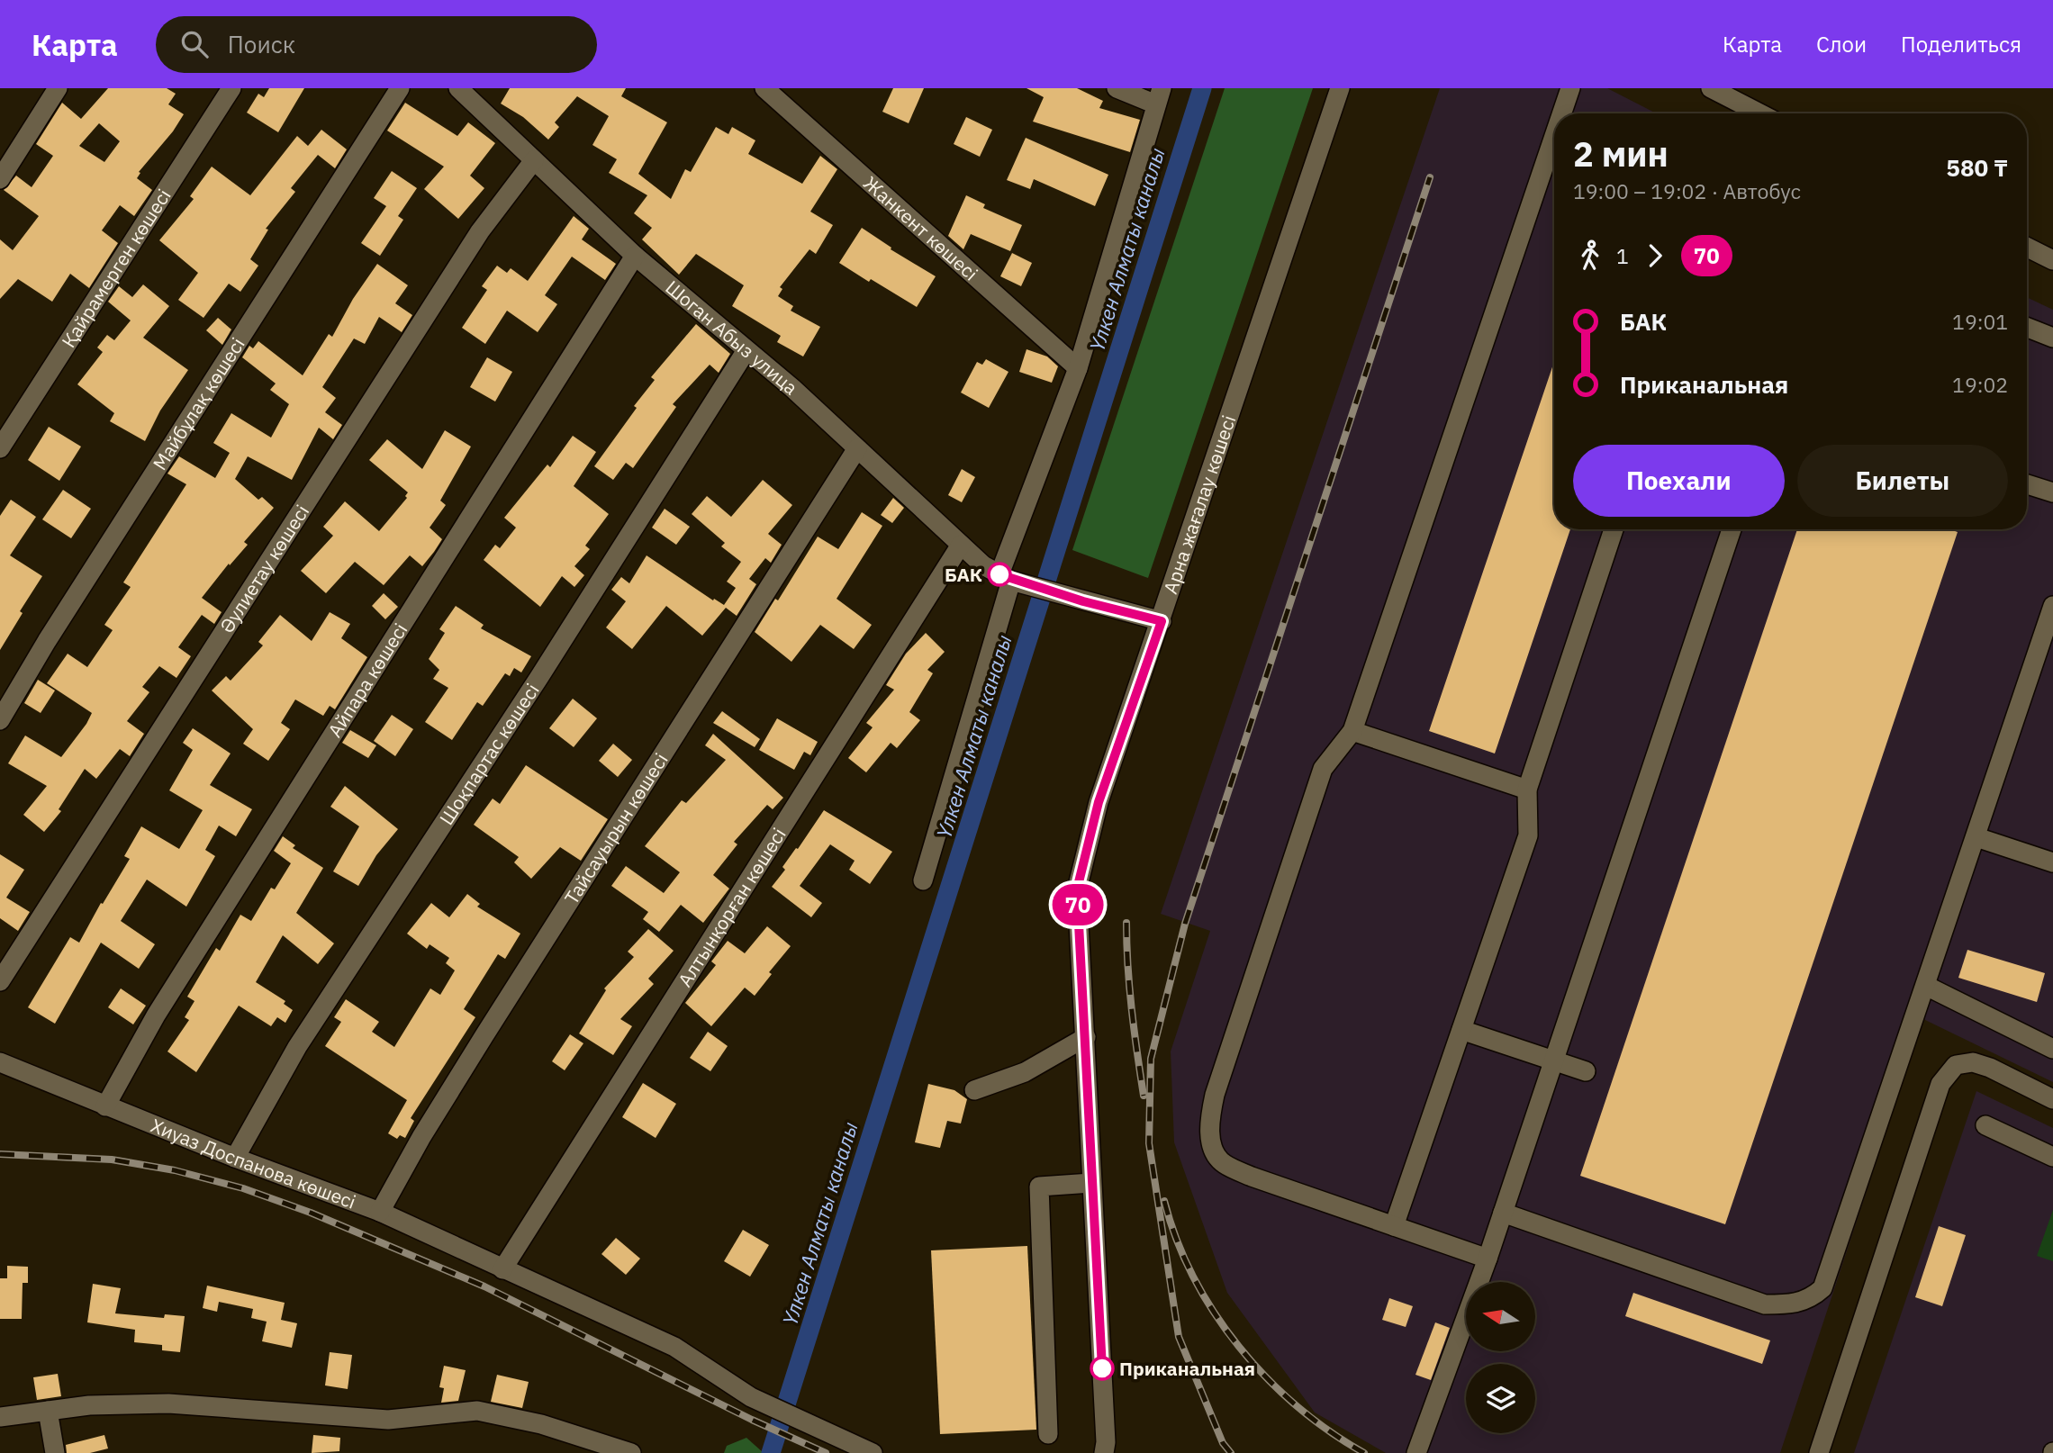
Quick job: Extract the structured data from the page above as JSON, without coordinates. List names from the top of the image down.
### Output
{
  "streets": {
    "street": [
      "Жанкент көшесі",
      "Қайрамерген көшесі",
      "Шоган Абыз улица",
      "Майбұлақ көшесі",
      "Арна жағалау көшесі",
      "Әулиетау көшесі",
      "Айпара көшесі",
      "Шоқпартас көшесі",
      "Тайсауырын көшесі",
      "Алтынқорған көшесі",
      "Хиуаз Доспанова көшесі"
    ]
  },
  "crossings": [
    ["Шоган Абыз улица", "Арна жағалау көшесі"],
    ["Шоган Абыз улица", "Әулиетау көшесі"],
    ["Шоган Абыз улица", "Айпара көшесі"],
    ["Шоган Абыз улица", "Шоқпартас көшесі"],
    ["Шоган Абыз улица", "Тайсауырын көшесі"],
    ["Шоган Абыз улица", "Алтынқорған көшесі"],
    ["Айпара көшесі", "Хиуаз Доспанова көшесі"],
    ["Шоқпартас көшесі", "Хиуаз Доспанова көшесі"],
    ["Тайсауырын көшесі", "Хиуаз Доспанова көшесі"],
    ["Алтынқорған көшесі", "Хиуаз Доспанова көшесі"]
  ],
  "water": ["Үлкен Алматы каналы"],
  "places": ["БАК", "Приканальная"],
  "lines": ["bus line 70"],
  "north": "left",
  "page": {
    "header": "Карта",
    "search": "Поиск",
    "nav": ["Карта", "Слои", "Поделиться"],
    "on_map": "70",
    "heading": ["2 мин", "19:00 – 19:02 · Автобус", "580 ₸"],
    "legs": ["1", "70"],
    "list": [
      {
        "name": "БАК",
        "value": "19:01"
      },
      {
        "name": "Приканальная",
        "value": "19:02"
      }
    ],
    "buttons": ["Поехали", "Билеты"]
  }
}
